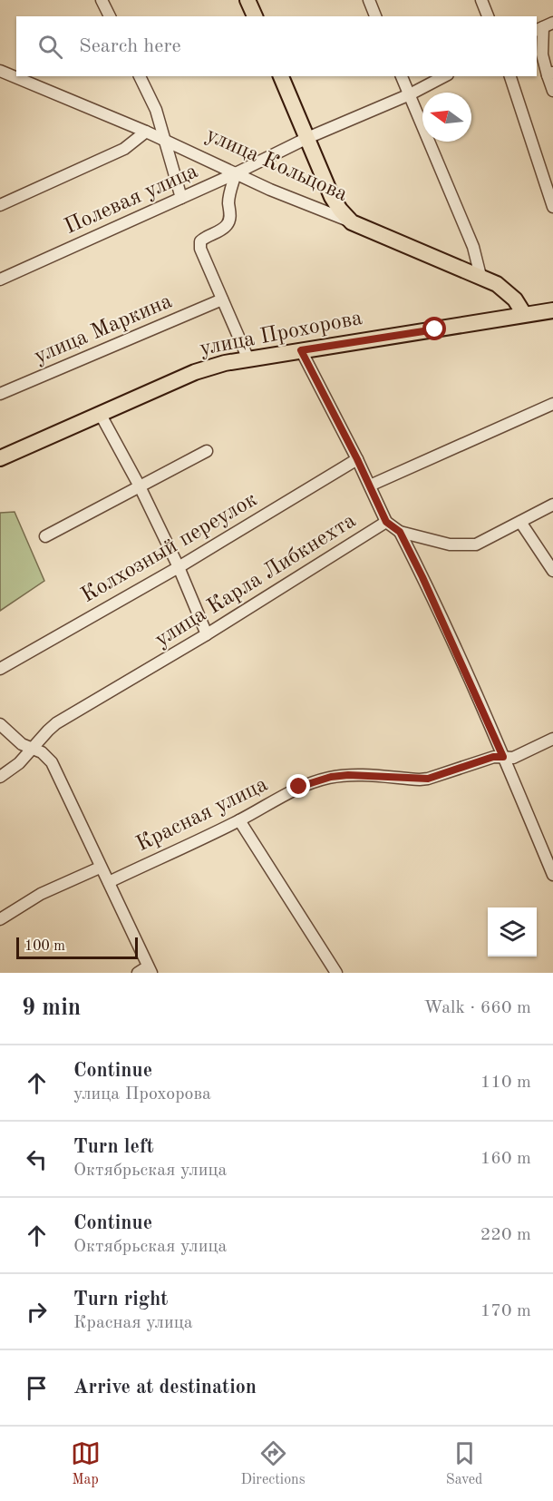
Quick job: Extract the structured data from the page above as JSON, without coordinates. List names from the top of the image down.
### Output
{
  "streets": {
    "main road": ["улица Кольцова", "улица Прохорова"],
    "street": [
      "Полевая улица",
      "улица Маркина",
      "Колхозный переулок",
      "улица Карла Либкнехта",
      "Красная улица"
    ]
  },
  "crossings": [
    ["улица Кольцова", "Полевая улица"],
    ["улица Кольцова", "улица Прохорова"]
  ],
  "scale_bar": "100 m",
  "north": "left",
  "page": {
    "search": "Search here",
    "scale": "100 m",
    "heading": ["9 min", "Walk · 660 m"],
    "list": [
      ["Continue", "улица Прохорова", "110 m"],
      ["Turn left", "Октябрьская улица", "160 m"],
      ["Continue", "Октябрьская улица", "220 m"],
      ["Turn right", "Красная улица", "170 m"],
      "Arrive at destination"
    ],
    "nav": ["Map", "Directions", "Saved"]
  }
}
